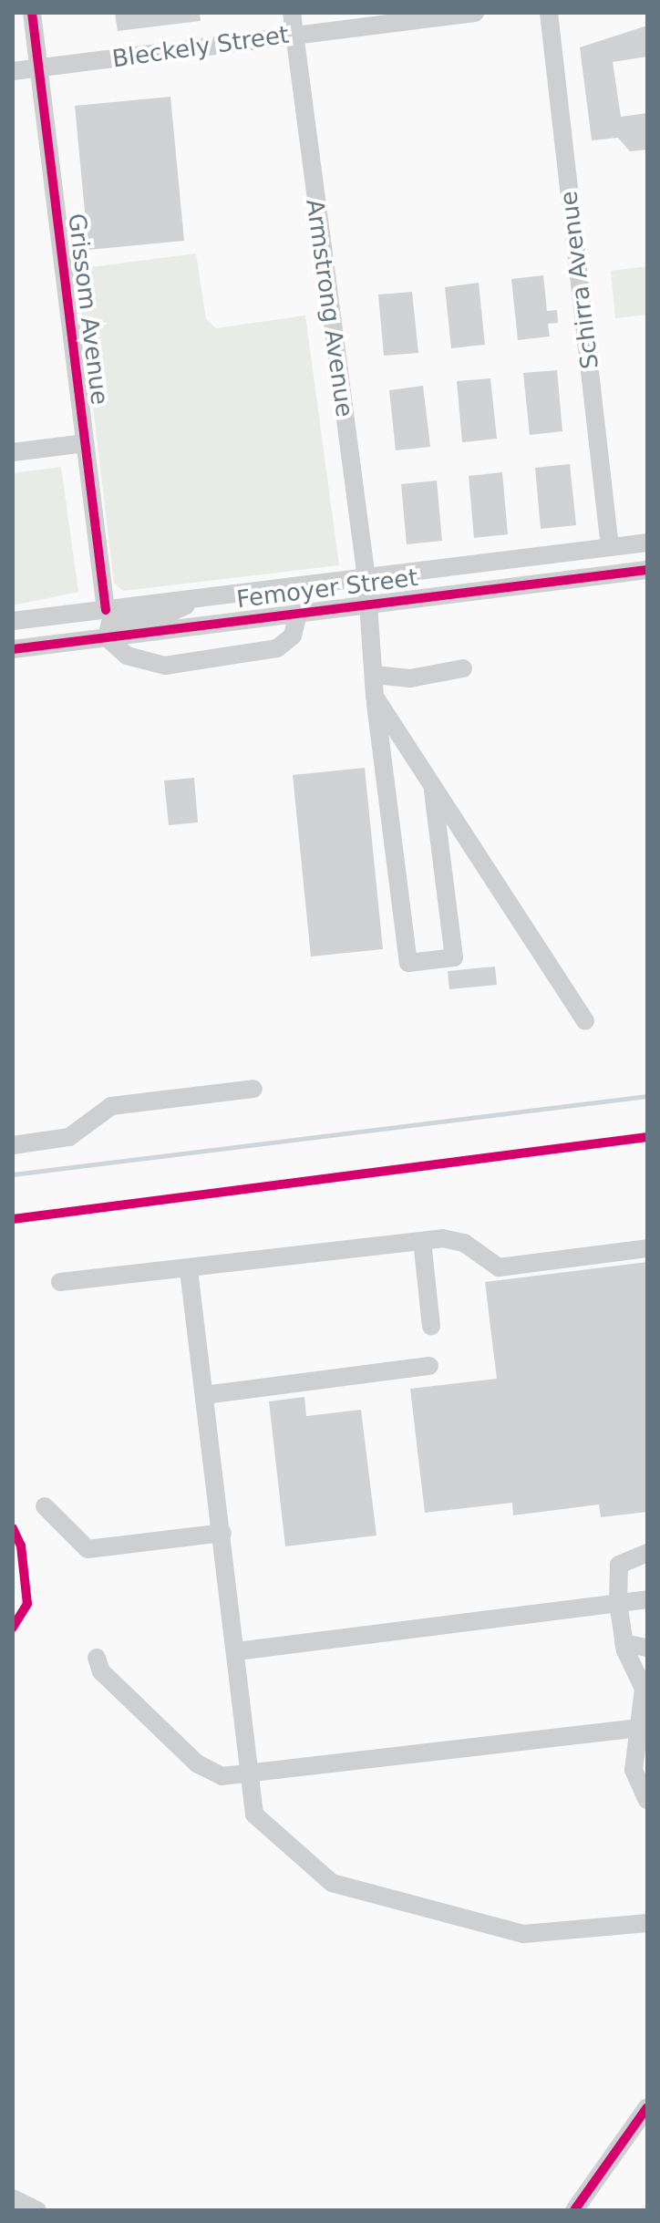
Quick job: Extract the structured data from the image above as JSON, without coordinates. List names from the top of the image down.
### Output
{
  "streets": {
    "street": [
      "Bleckely Street",
      "Schirra Avenue",
      "Armstrong Avenue",
      "Grissom Avenue",
      "Femoyer Street"
    ]
  },
  "crossings": [
    ["Bleckely Street", "Armstrong Avenue"],
    ["Bleckely Street", "Grissom Avenue"],
    ["Schirra Avenue", "Femoyer Street"],
    ["Armstrong Avenue", "Femoyer Street"],
    ["Grissom Avenue", "Femoyer Street"]
  ]
}
